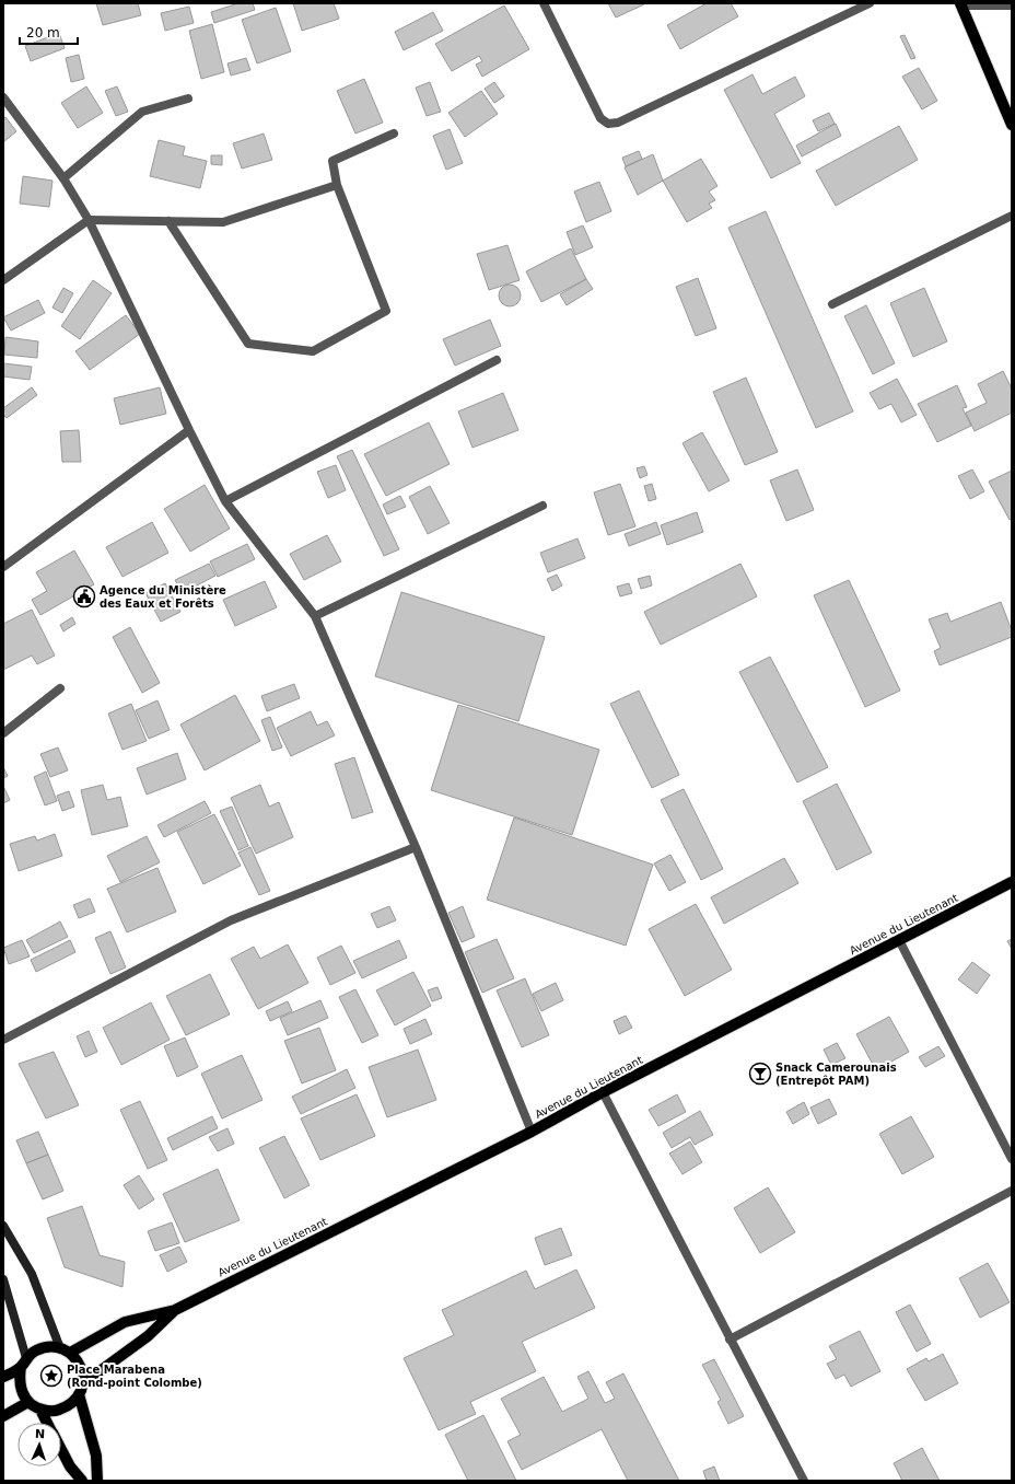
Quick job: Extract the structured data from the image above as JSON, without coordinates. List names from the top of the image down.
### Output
{
  "streets": {
    "main road": ["Avenue du Lieutenant"]
  },
  "places": {
    "public building": ["Agence du Ministère des Eaux et Forêts"],
    "bar": ["Snack Camerounais (Entrepôt PAM)"],
    "place": ["Place Marabena (Rond-point Colombe)"]
  },
  "scale_bar": "20 m",
  "north": "top"
}
